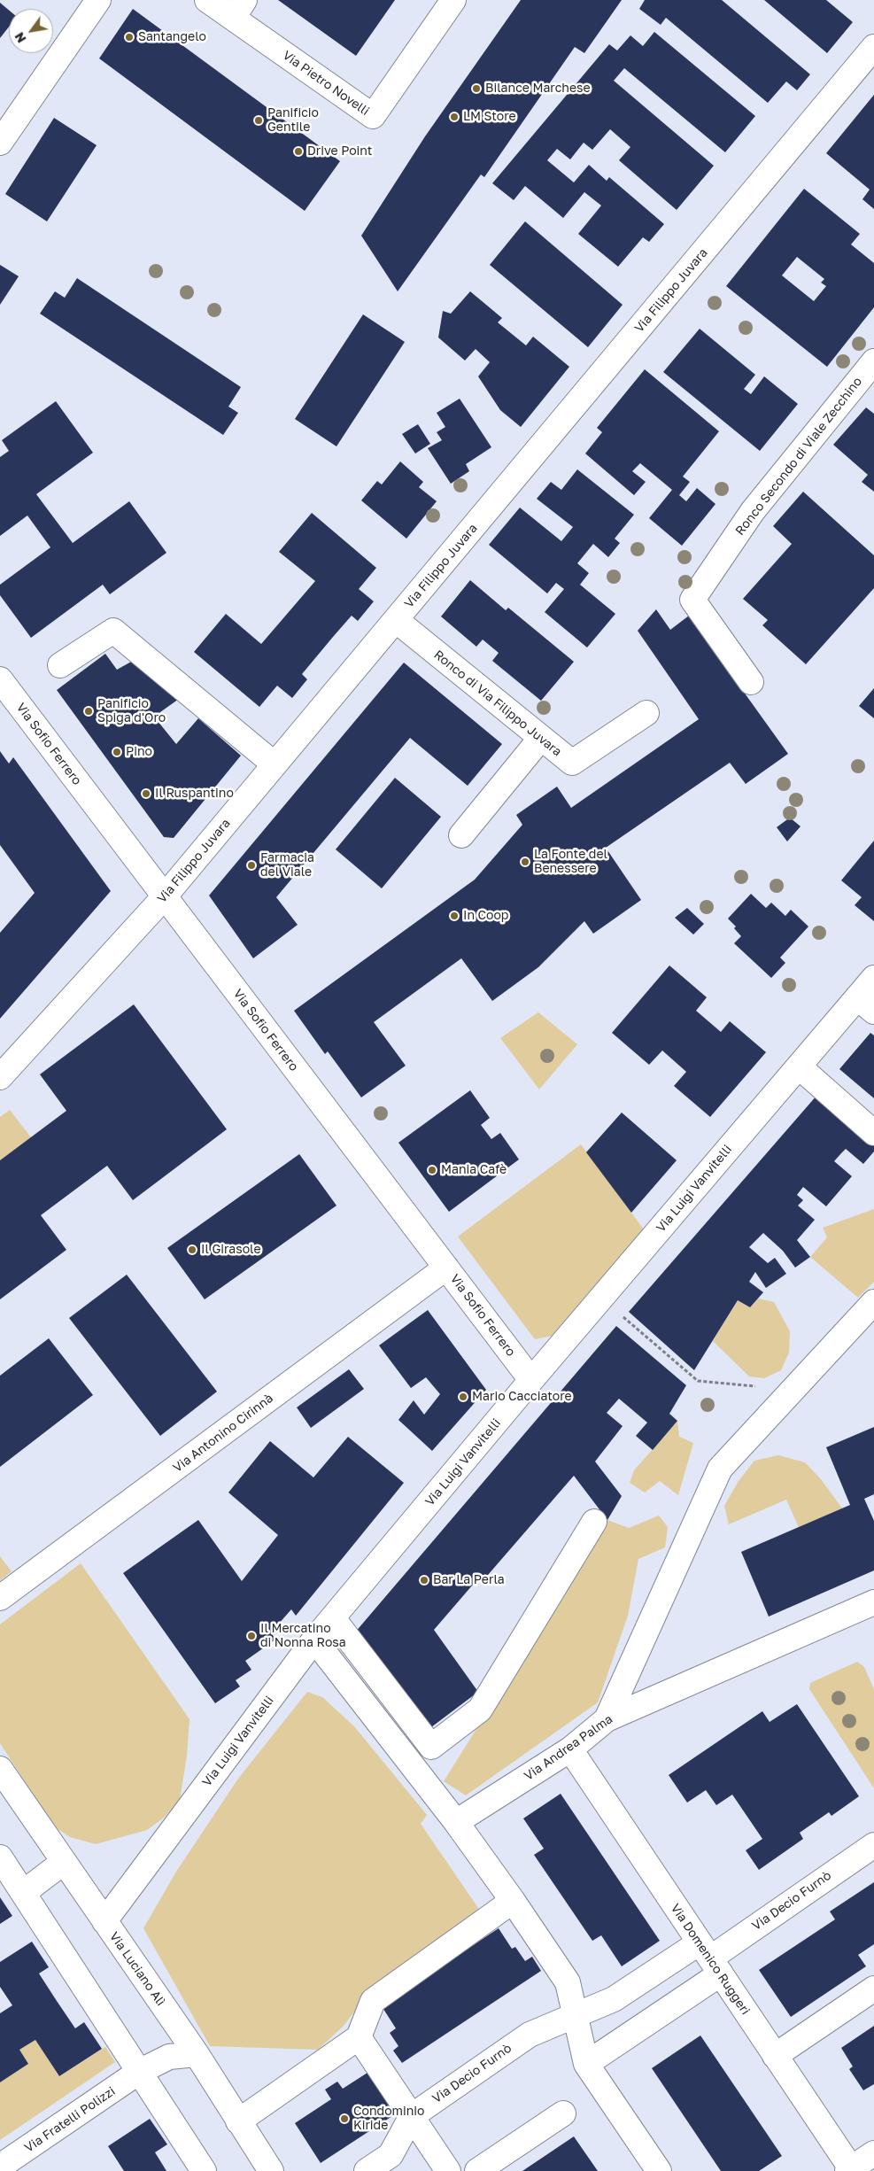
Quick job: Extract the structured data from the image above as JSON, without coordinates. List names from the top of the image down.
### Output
{
  "streets": {
    "street": [
      "Via Pietro Novelli",
      "Via Filippo Juvara",
      "Ronco Secondo di Viale Zecchino",
      "Ronco di Via Filippo Juvara",
      "Via Sofio Ferrero",
      "Via Luigi Vanvitelli",
      "Via Antonino Cirinnà",
      "Via Andrea Palma",
      "Via Decio Furnò",
      "Via Domenico Ruggeri",
      "Via Luciano Alì",
      "Via Fratelli Polizzi"
    ]
  },
  "crossings": [
    ["Via Filippo Juvara", "Ronco di Via Filippo Juvara"],
    ["Via Filippo Juvara", "Via Sofio Ferrero"],
    ["Via Sofio Ferrero", "Via Luigi Vanvitelli"],
    ["Via Sofio Ferrero", "Via Antonino Cirinnà"],
    ["Via Luigi Vanvitelli", "Via Luciano Alì"],
    ["Via Andrea Palma", "Via Domenico Ruggeri"],
    ["Via Decio Furnò", "Via Domenico Ruggeri"],
    ["Via Luciano Alì", "Via Fratelli Polizzi"]
  ],
  "places": [
    "Santangelo",
    "Bilance Marchese",
    "LM Store",
    "Panificio Gentile",
    "Drive Point",
    "Panificio Spiga d'Oro",
    "Pino",
    "Il Ruspantino",
    "La Fonte del Benessere",
    "Farmacia del Viale",
    "In Coop",
    "Mania Cafè",
    "Il Girasole",
    "Mario Cacciatore",
    "Bar La Perla",
    "Il Mercatino di Nonna Rosa",
    "Condominio Kiride"
  ],
  "north": "bottom left"
}
